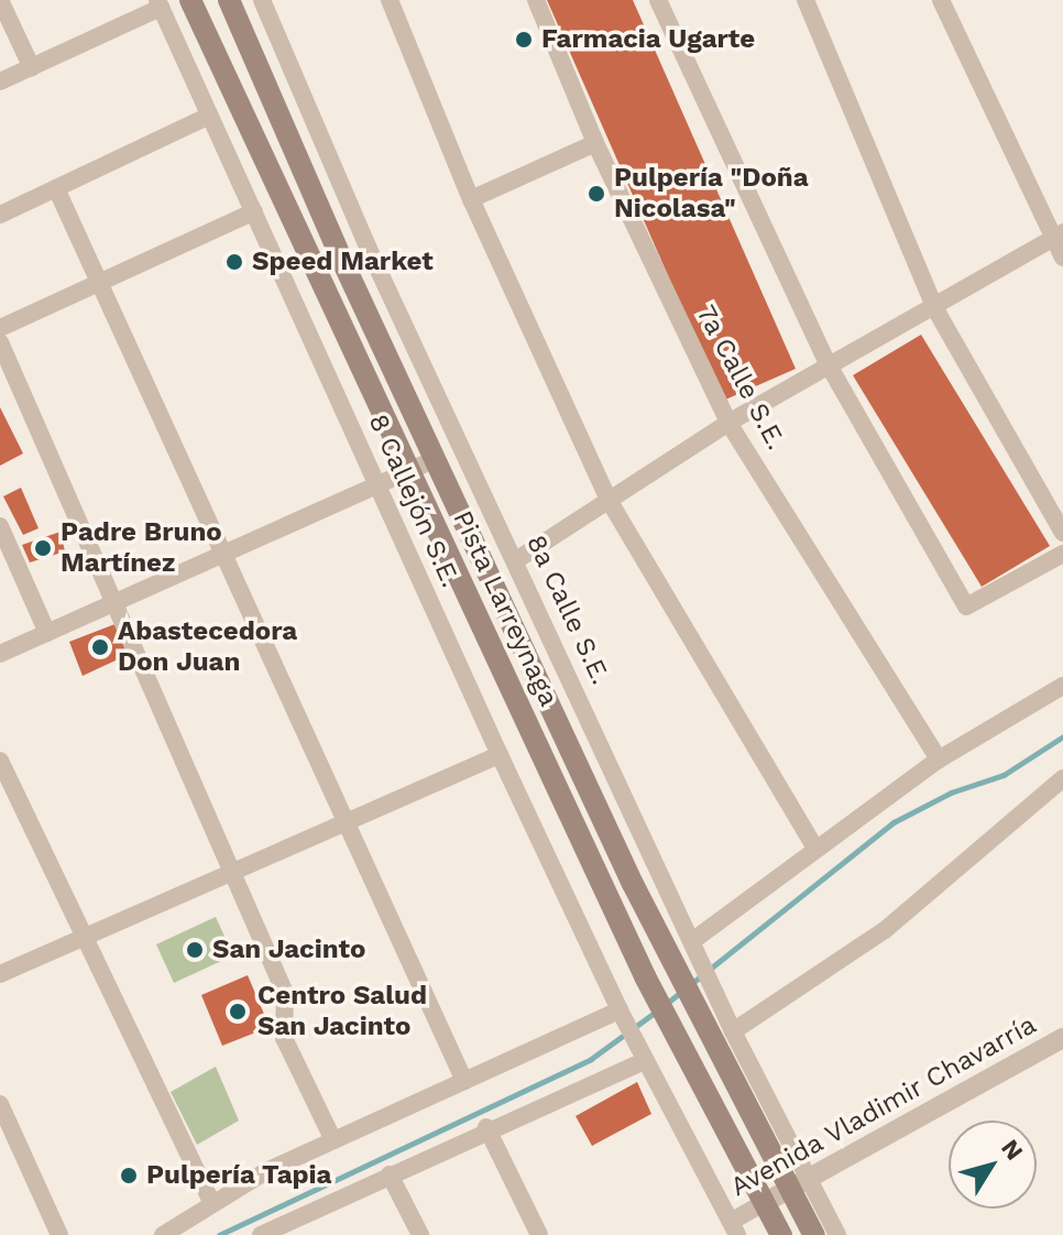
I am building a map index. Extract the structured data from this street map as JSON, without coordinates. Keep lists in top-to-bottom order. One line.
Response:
{"streets":{"main road":["Pista Larreynaga"],"street":["7a Calle S.E.","8 Callejón S.E.","8a Calle S.E.","Avenida Vladimir Chavarría"]},"crossings":[["Pista Larreynaga","8a Calle S.E."],["Pista Larreynaga","Avenida Vladimir Chavarría"],["8a Calle S.E.","Avenida Vladimir Chavarría"]],"places":["Farmacia Ugarte","Pulpería \"Doña Nicolasa\"","Speed Market","Padre Bruno Martínez","Abastecedora Don Juan","San Jacinto","Centro Salud San Jacinto","Pulpería Tapia"],"north":"top right"}
